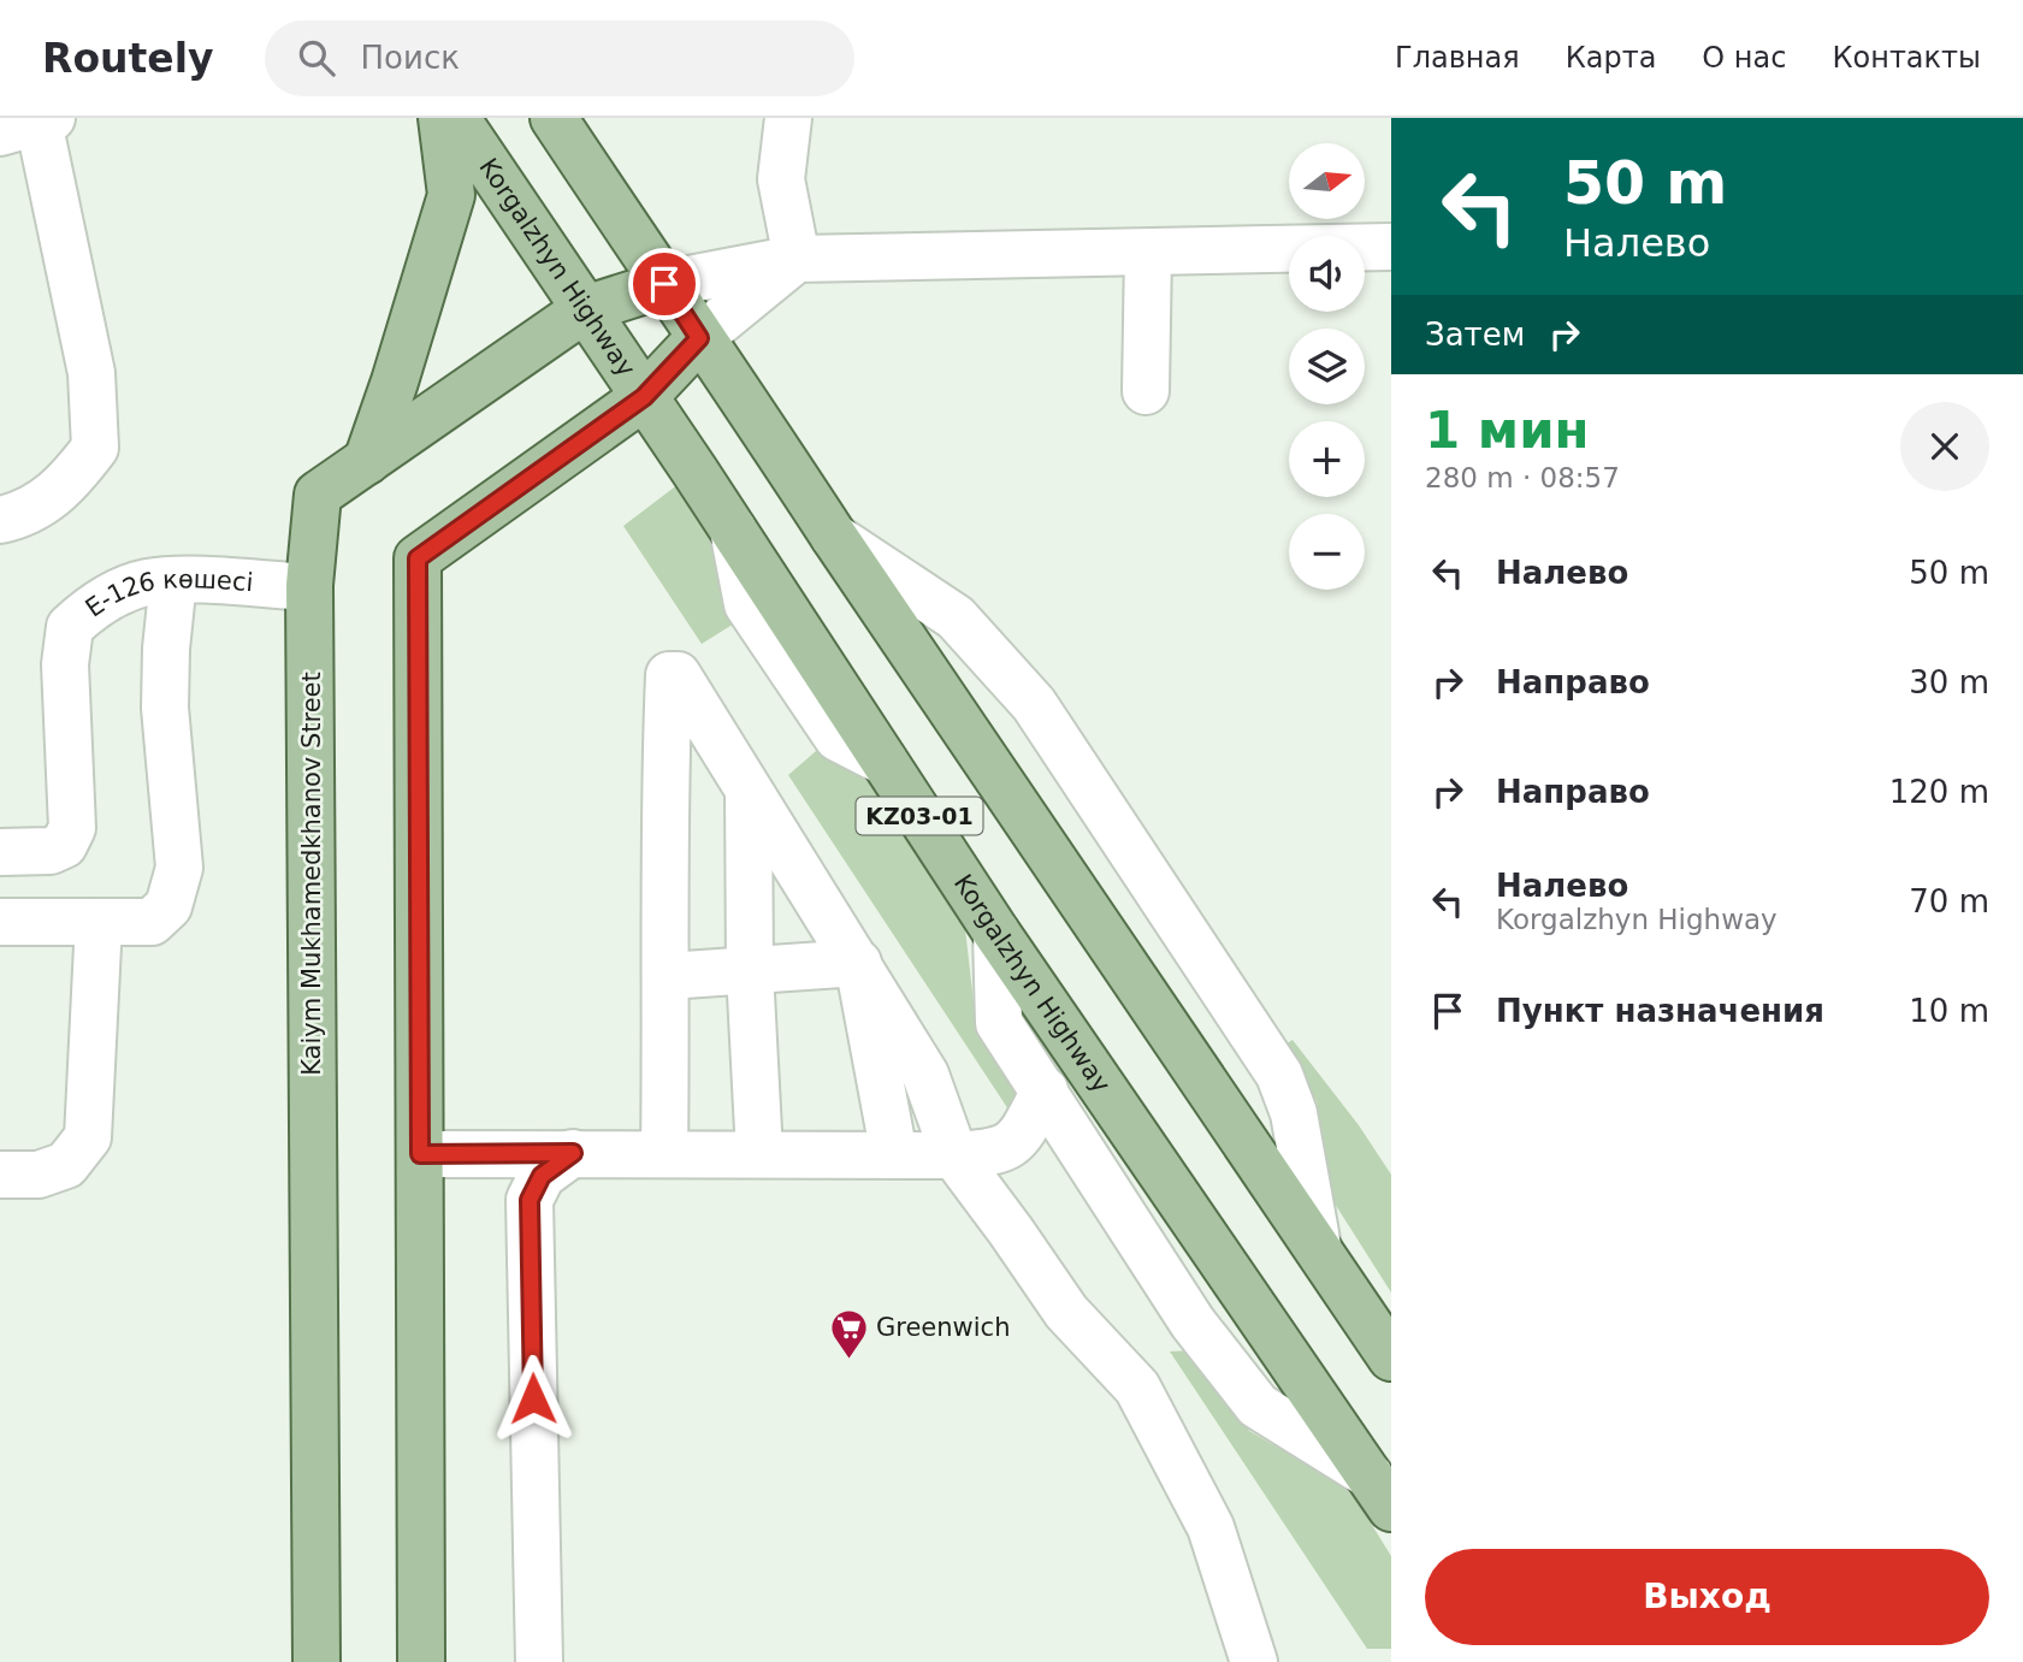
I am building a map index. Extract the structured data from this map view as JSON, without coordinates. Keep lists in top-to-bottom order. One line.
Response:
{"streets":{"main road":["Korgalzhyn Highway","KZ03-01","Kaiym Mukhamedkhanov Street"],"street":["Е-126 көшесі"]},"crossings":[["Korgalzhyn Highway","Kaiym Mukhamedkhanov Street"],["Е-126 көшесі","Kaiym Mukhamedkhanov Street"],["KZ03-01","Kaiym Mukhamedkhanov Street"]],"places":{"supermarket":["Greenwich"]},"north":"right","page":{"header":"Routely","search":"Поиск","nav":["Главная","Карта","О нас","Контакты"],"turn":["50 m","Налево"],"map_buttons":["+","−"],"then":"Затем","heading":["1 мин","280 m · 08:57"],"list":[{"name":"Налево","value":"50 m"},{"name":"Направо","value":"30 m"},{"name":"Направо","value":"120 m"},{"name":"Налево","note":"Korgalzhyn Highway","value":"70 m"},{"name":"Пункт назначения","value":"10 m"}],"buttons":"Выход"}}
